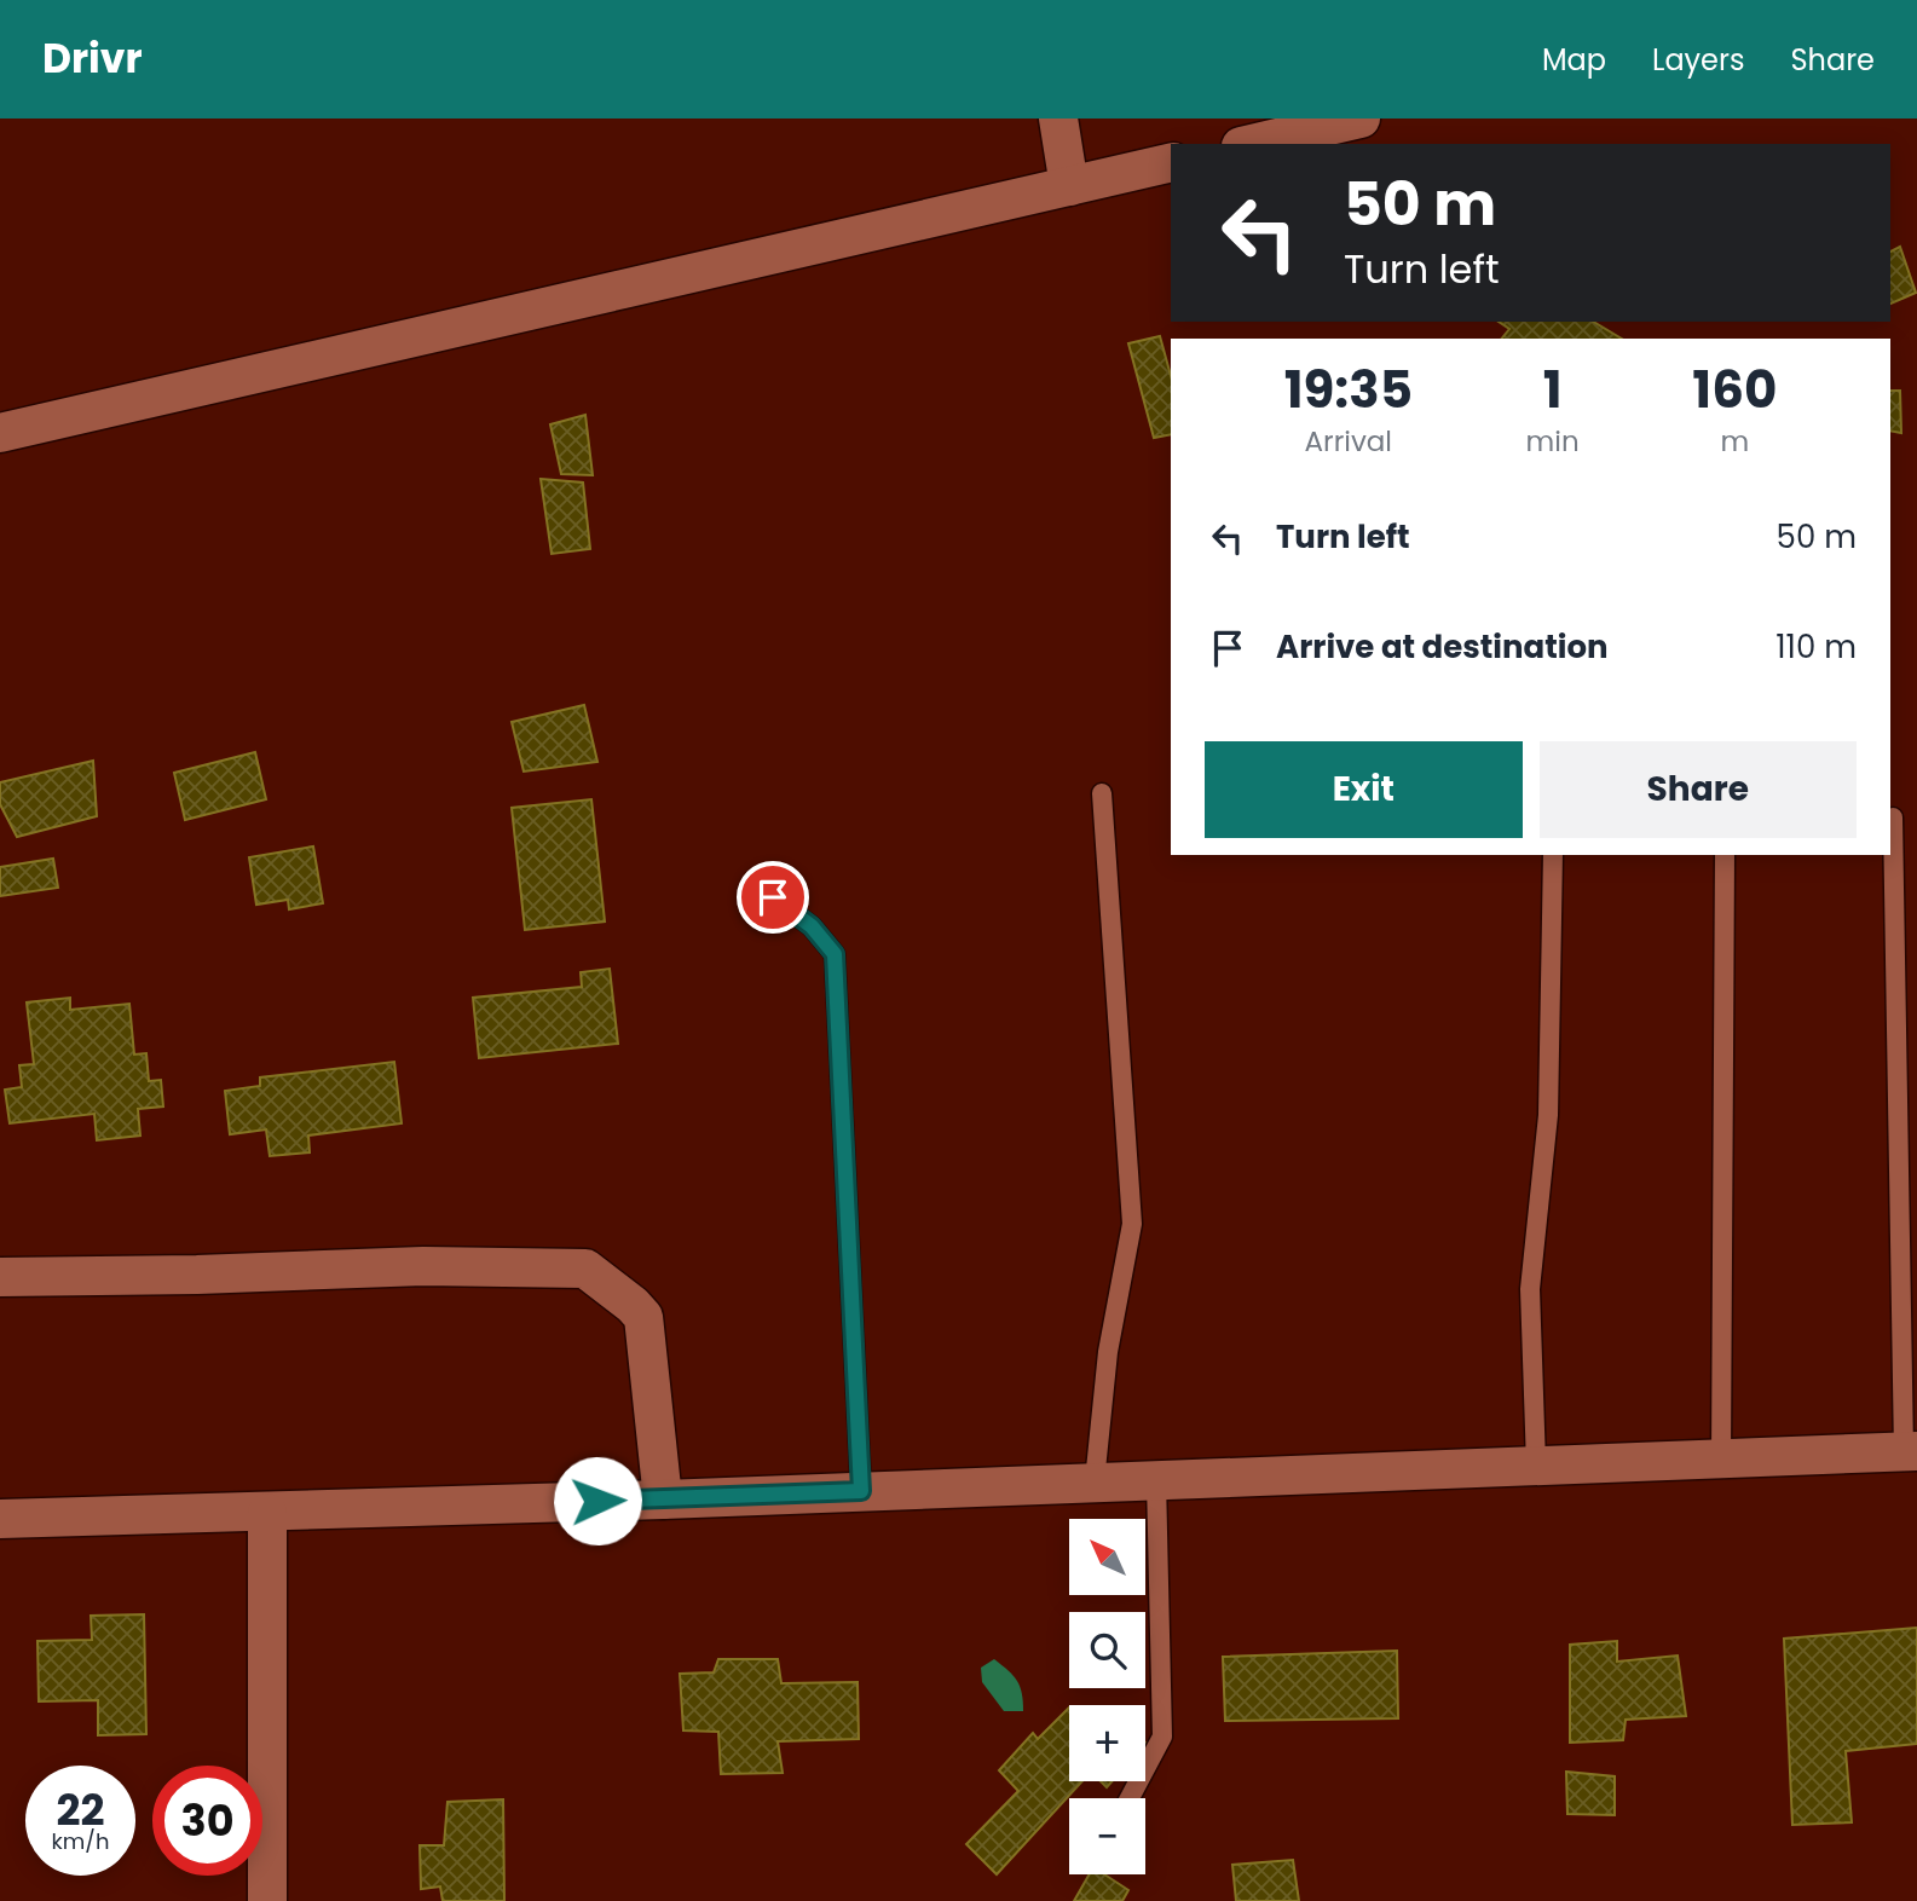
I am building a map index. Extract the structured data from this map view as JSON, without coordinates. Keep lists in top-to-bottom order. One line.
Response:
{"north":"top left","page":{"header":"Drivr","nav":["Map","Layers","Share"],"turn":["50 m","Turn left"],"eta":["19:35","Arrival","1","min","160","m"],"list":[{"name":"Turn left","value":"50 m"},{"name":"Arrive at destination","value":"110 m"}],"buttons":["Exit","Share"],"map_buttons":["+","−"],"speed":"22 km/h","limit":"30"}}
